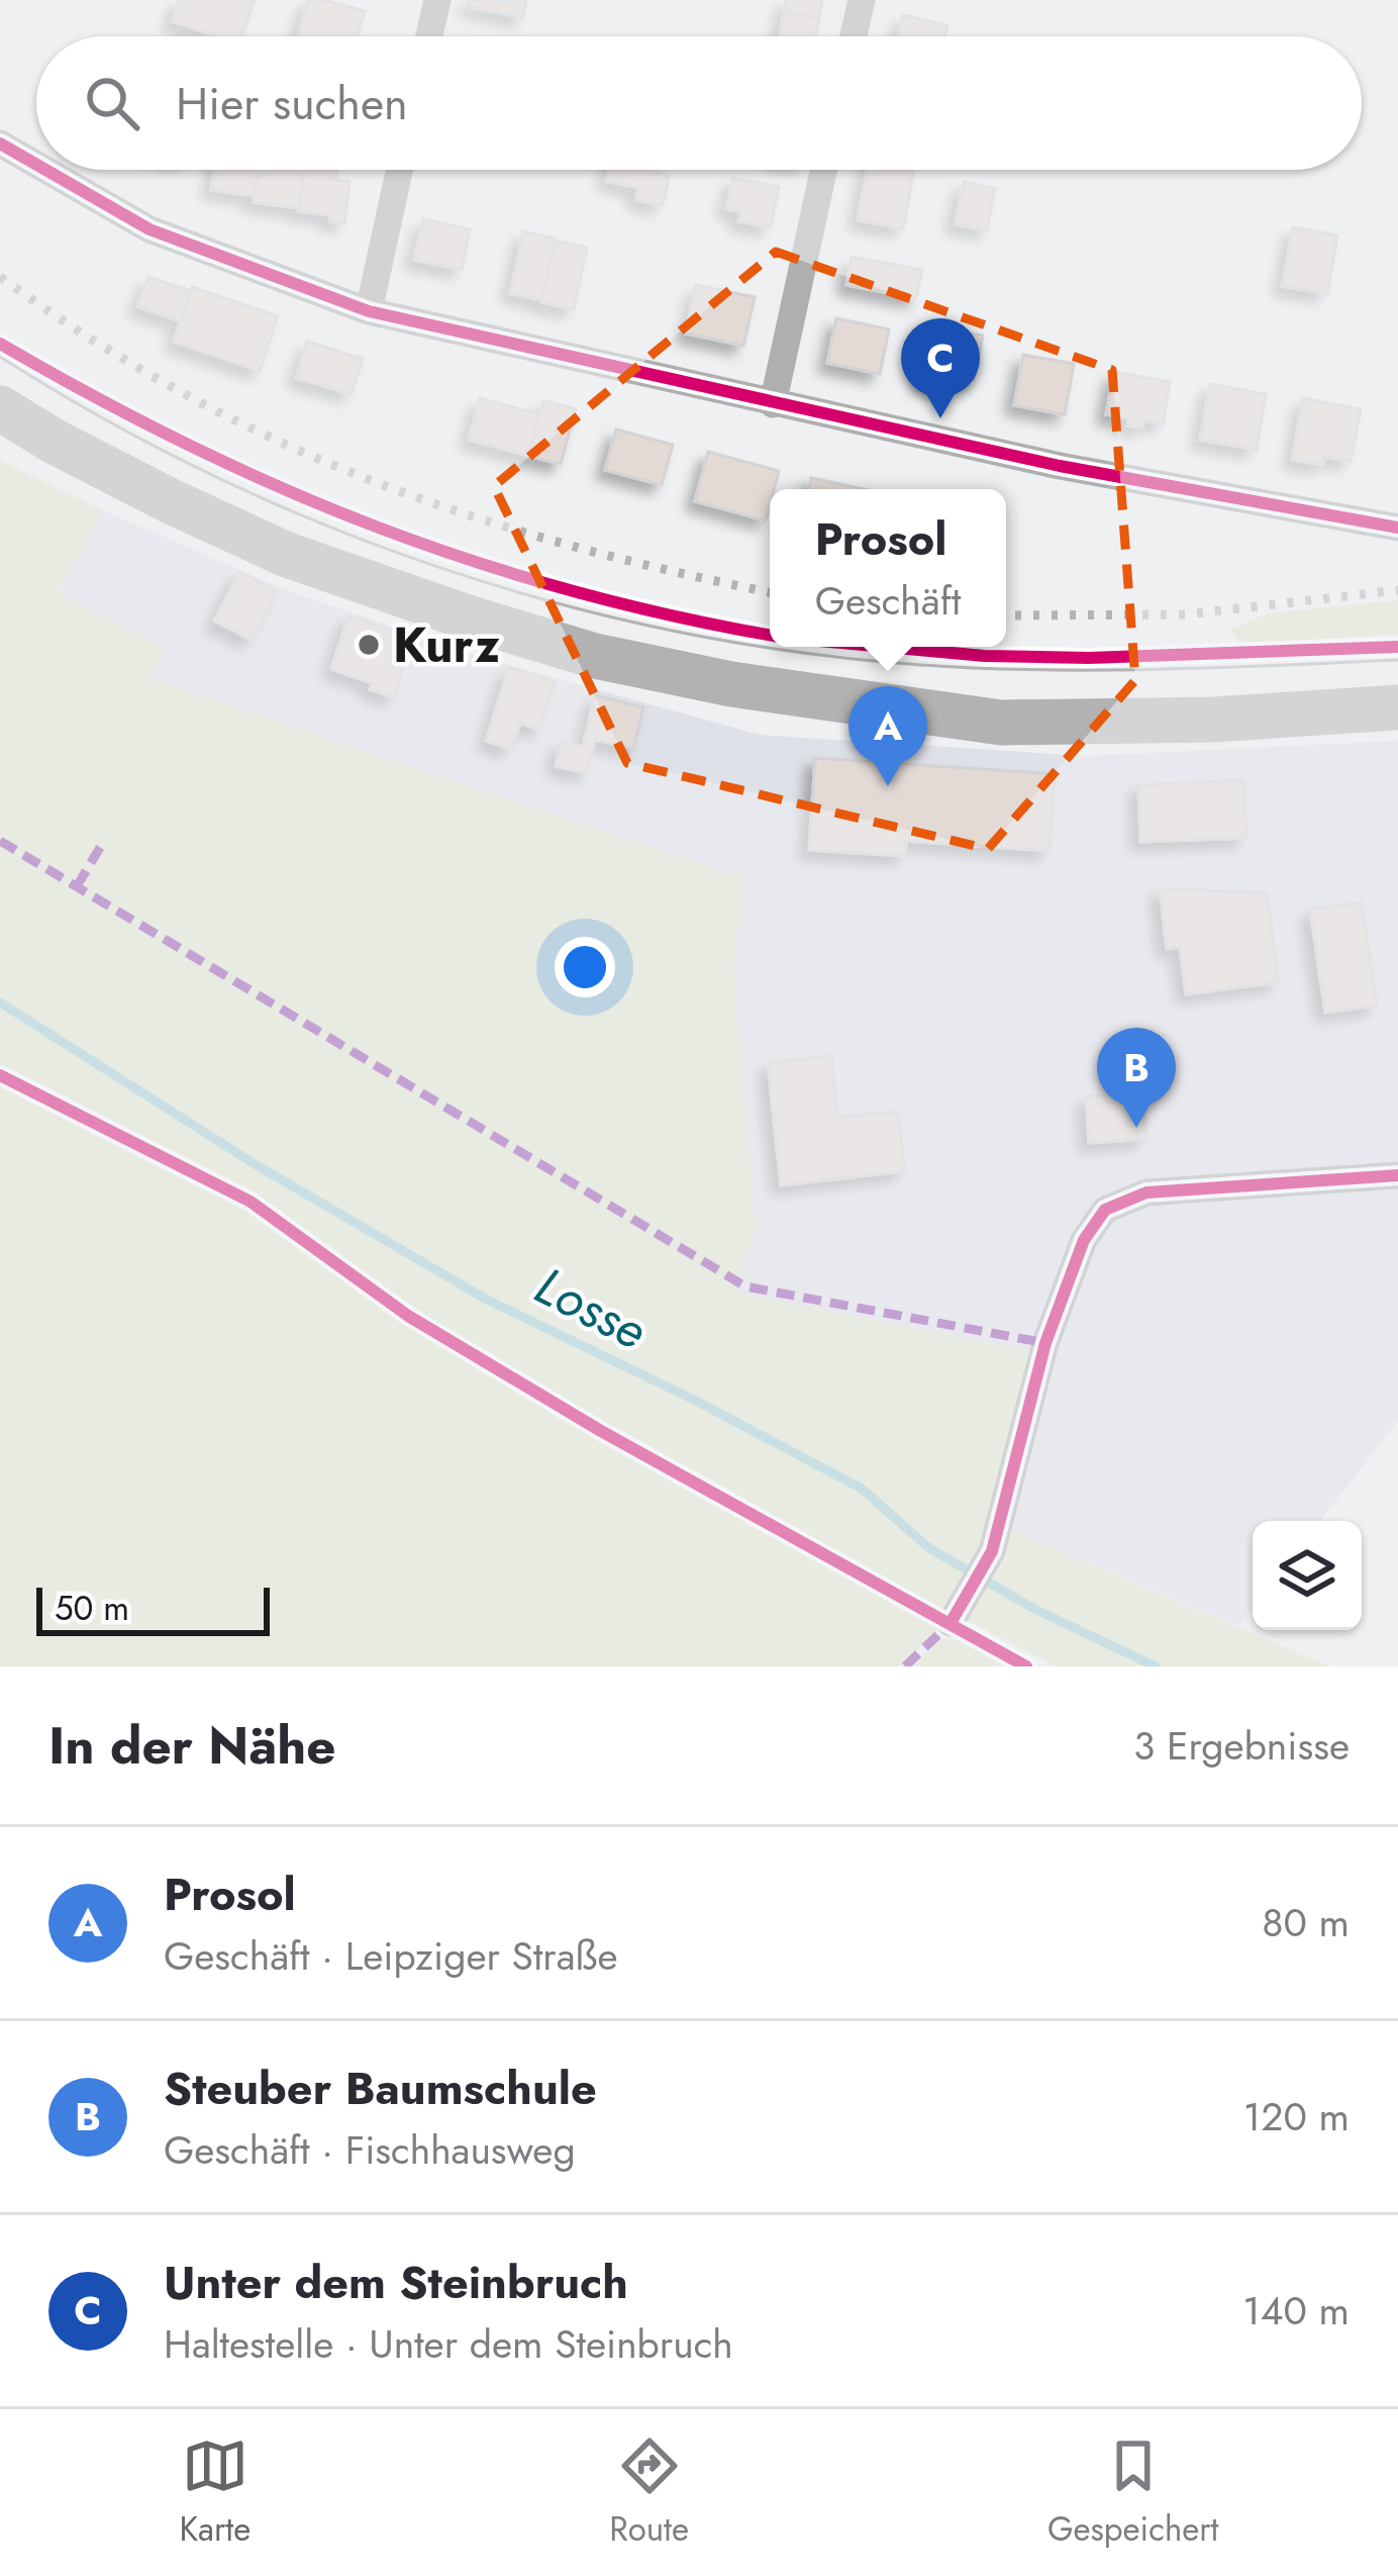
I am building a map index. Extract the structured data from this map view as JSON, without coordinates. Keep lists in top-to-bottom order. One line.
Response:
{"water":["Losse"],"places":["Kurz"],"scale_bar":"50 m","page":{"search":"Hier suchen","pins":["C","A","B"],"popup":["Prosol","Geschäft"],"scale":"50 m","heading":["In der Nähe","3 Ergebnisse"],"list":[{"mark":"A","name":"Prosol","note":"Geschäft · Leipziger Straße","value":"80 m"},{"mark":"B","name":"Steuber Baumschule","note":"Geschäft · Fischhausweg","value":"120 m"},{"mark":"C","name":"Unter dem Steinbruch","note":"Haltestelle · Unter dem Steinbruch","value":"140 m"}],"nav":["Karte","Route","Gespeichert"]}}
